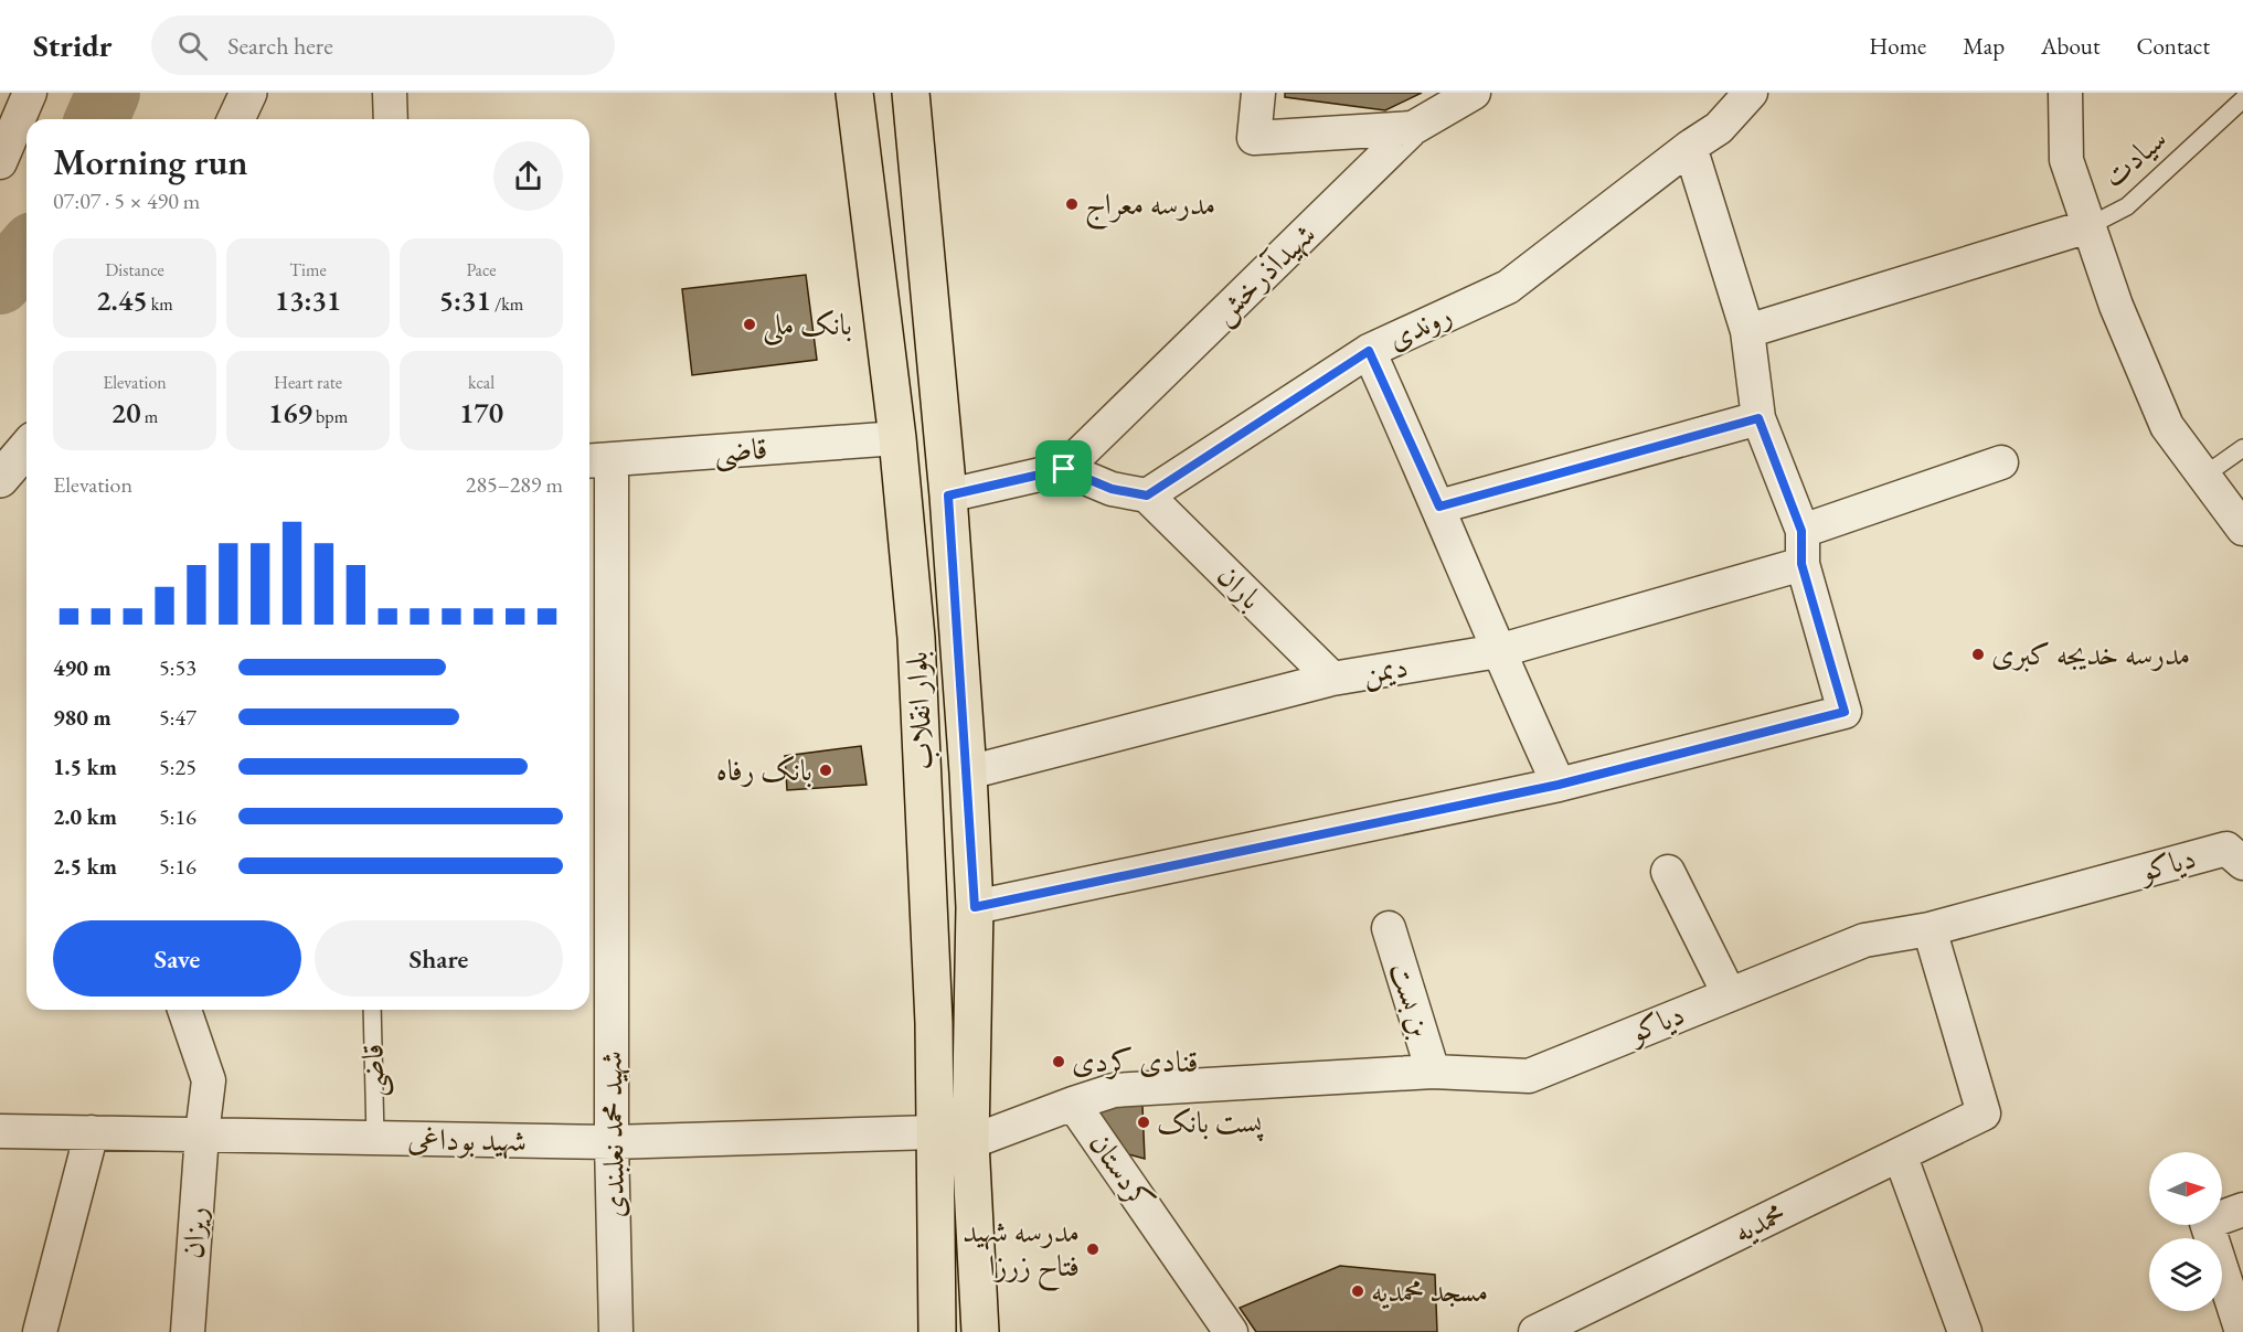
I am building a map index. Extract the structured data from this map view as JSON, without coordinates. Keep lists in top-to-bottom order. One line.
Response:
{"streets":{"main road":["بلوار انقلاب"],"street":["شهیدآذرخش","روندی","قاضی","باران","دیمن","دیاکو","بن بست","شهید محمد نعلبندی","شهید بوداغی","کردستان","محمدیه","ریزان"],"lane":["سیادت"]},"crossings":[["روندی","باران"],["قاضی","بلوار انقلاب"],["قاضی","شهید محمد نعلبندی"],["قاضی","شهید بوداغی"],["باران","دیمن"],["دیمن","بلوار انقلاب"],["بلوار انقلاب","شهید بوداغی"],["بلوار انقلاب","کردستان"],["دیاکو","بن بست"],["دیاکو","کردستان"],["دیاکو","محمدیه"],["شهید محمد نعلبندی","شهید بوداغی"],["شهید بوداغی","ریزان"]],"places":["مدرسه معراج","بانک ملی","مدرسه خدیجه کبری","بانک رفاه","قنادی کردی","پست بانک","مدرسه شهید فتاح زرزا","مسجد محمدیه"],"north":"right","page":{"header":"Stridr","search":"Search here","nav":["Home","Map","About","Contact"],"heading":["Morning run","07:07 · 5 × 490 m"],"stats":[["Distance","2.45 km"],["Time","13:31"],["Pace","5:31 /km"],["Elevation","20 m"],["Heart rate","169 bpm"],["kcal","170"]],"chart":["Elevation","285–289 m"],"list":[{"name":"490 m","note":"5:53"},{"name":"980 m","note":"5:47"},{"name":"1.5 km","note":"5:25"},{"name":"2.0 km","note":"5:16"},{"name":"2.5 km","note":"5:16"}],"buttons":["Save","Share"]}}
